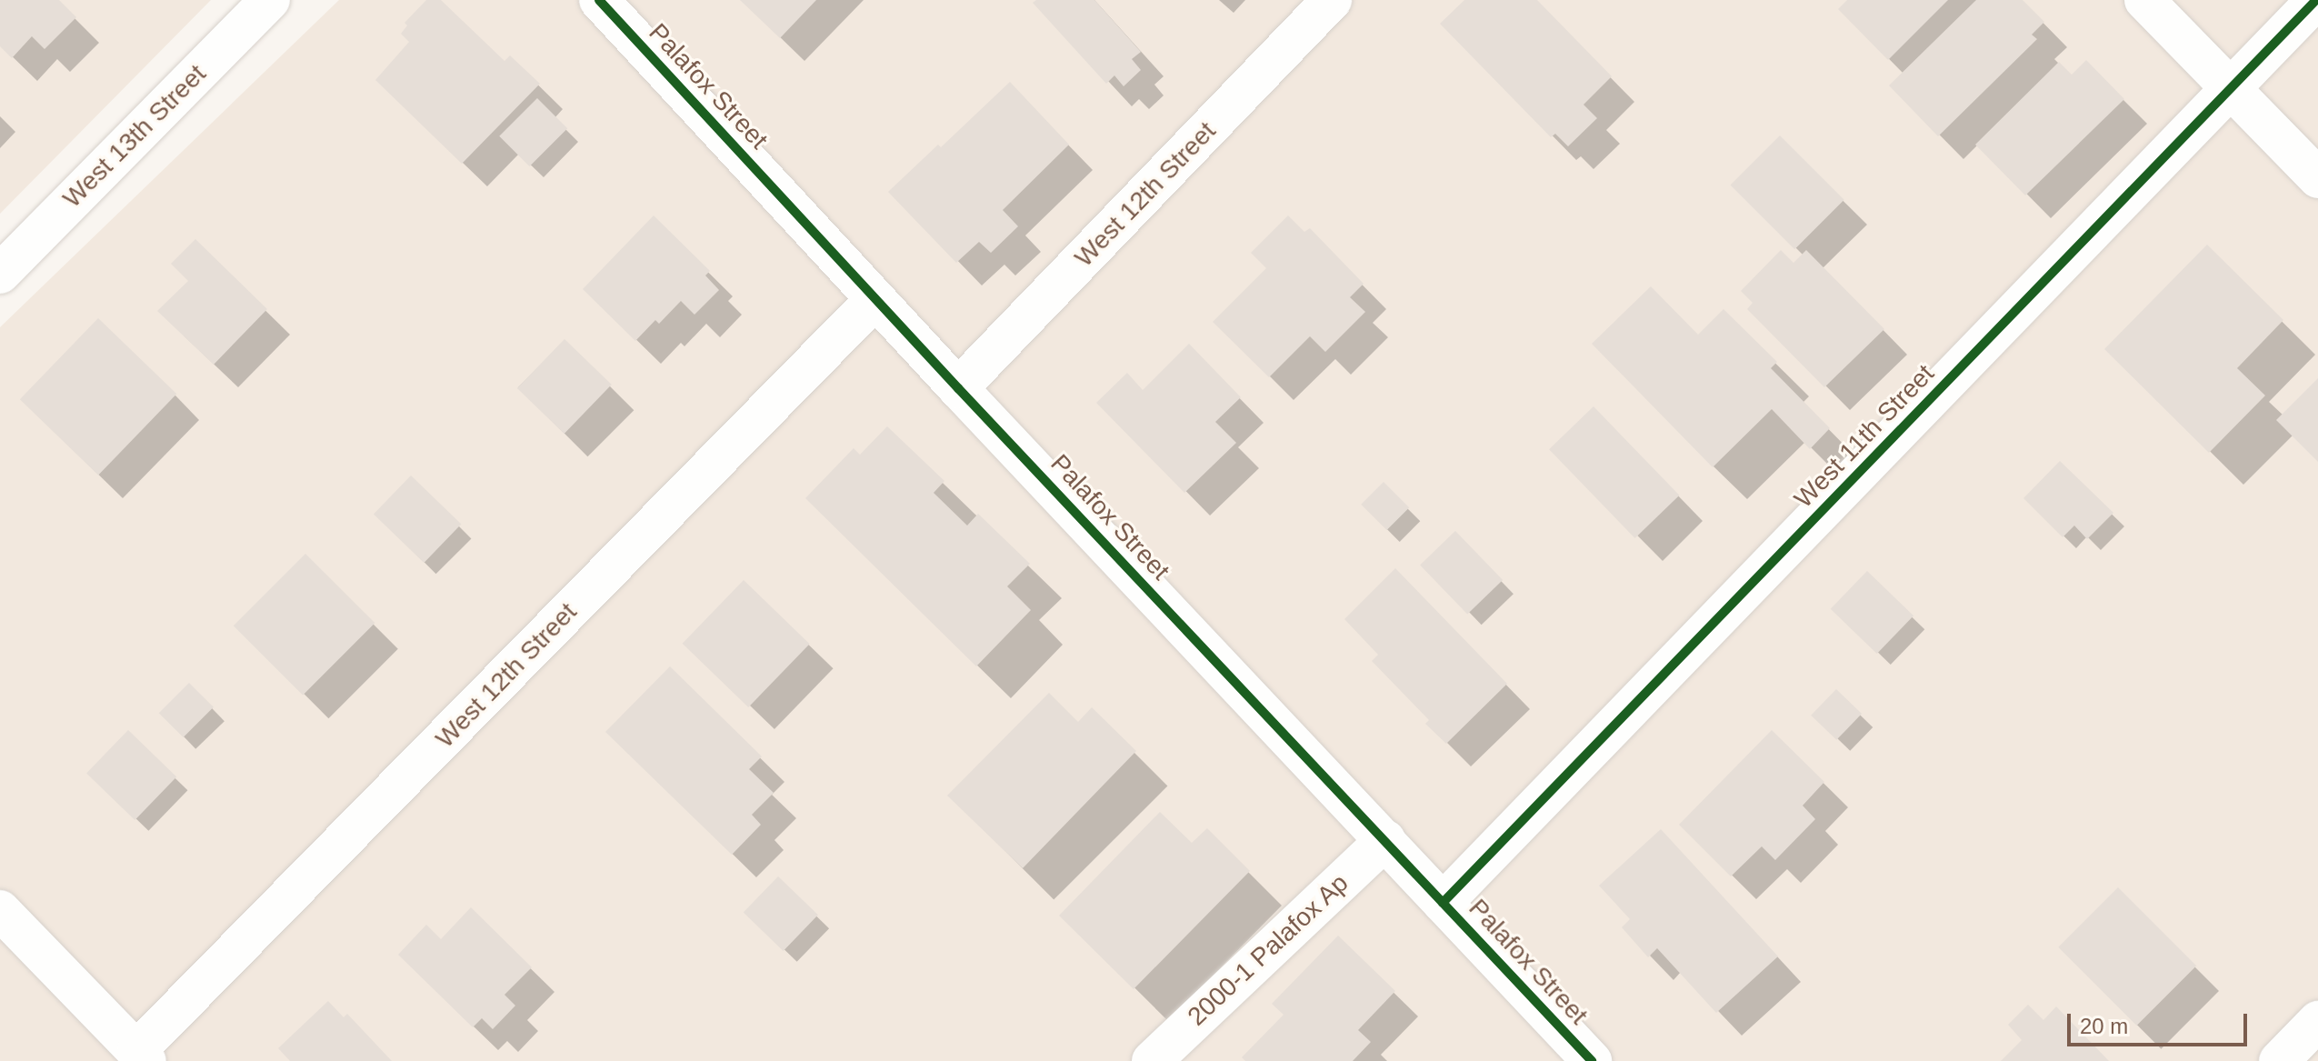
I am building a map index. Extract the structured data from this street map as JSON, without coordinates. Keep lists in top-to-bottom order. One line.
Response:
{"streets":{"street":["Palafox Street","West 13th Street","West 12th Street","West 11th Street","2000-1 Palafox Ap"]},"crossings":[["Palafox Street","West 12th Street"],["Palafox Street","West 11th Street"],["Palafox Street","2000-1 Palafox Ap"]],"scale_bar":"20 m"}
